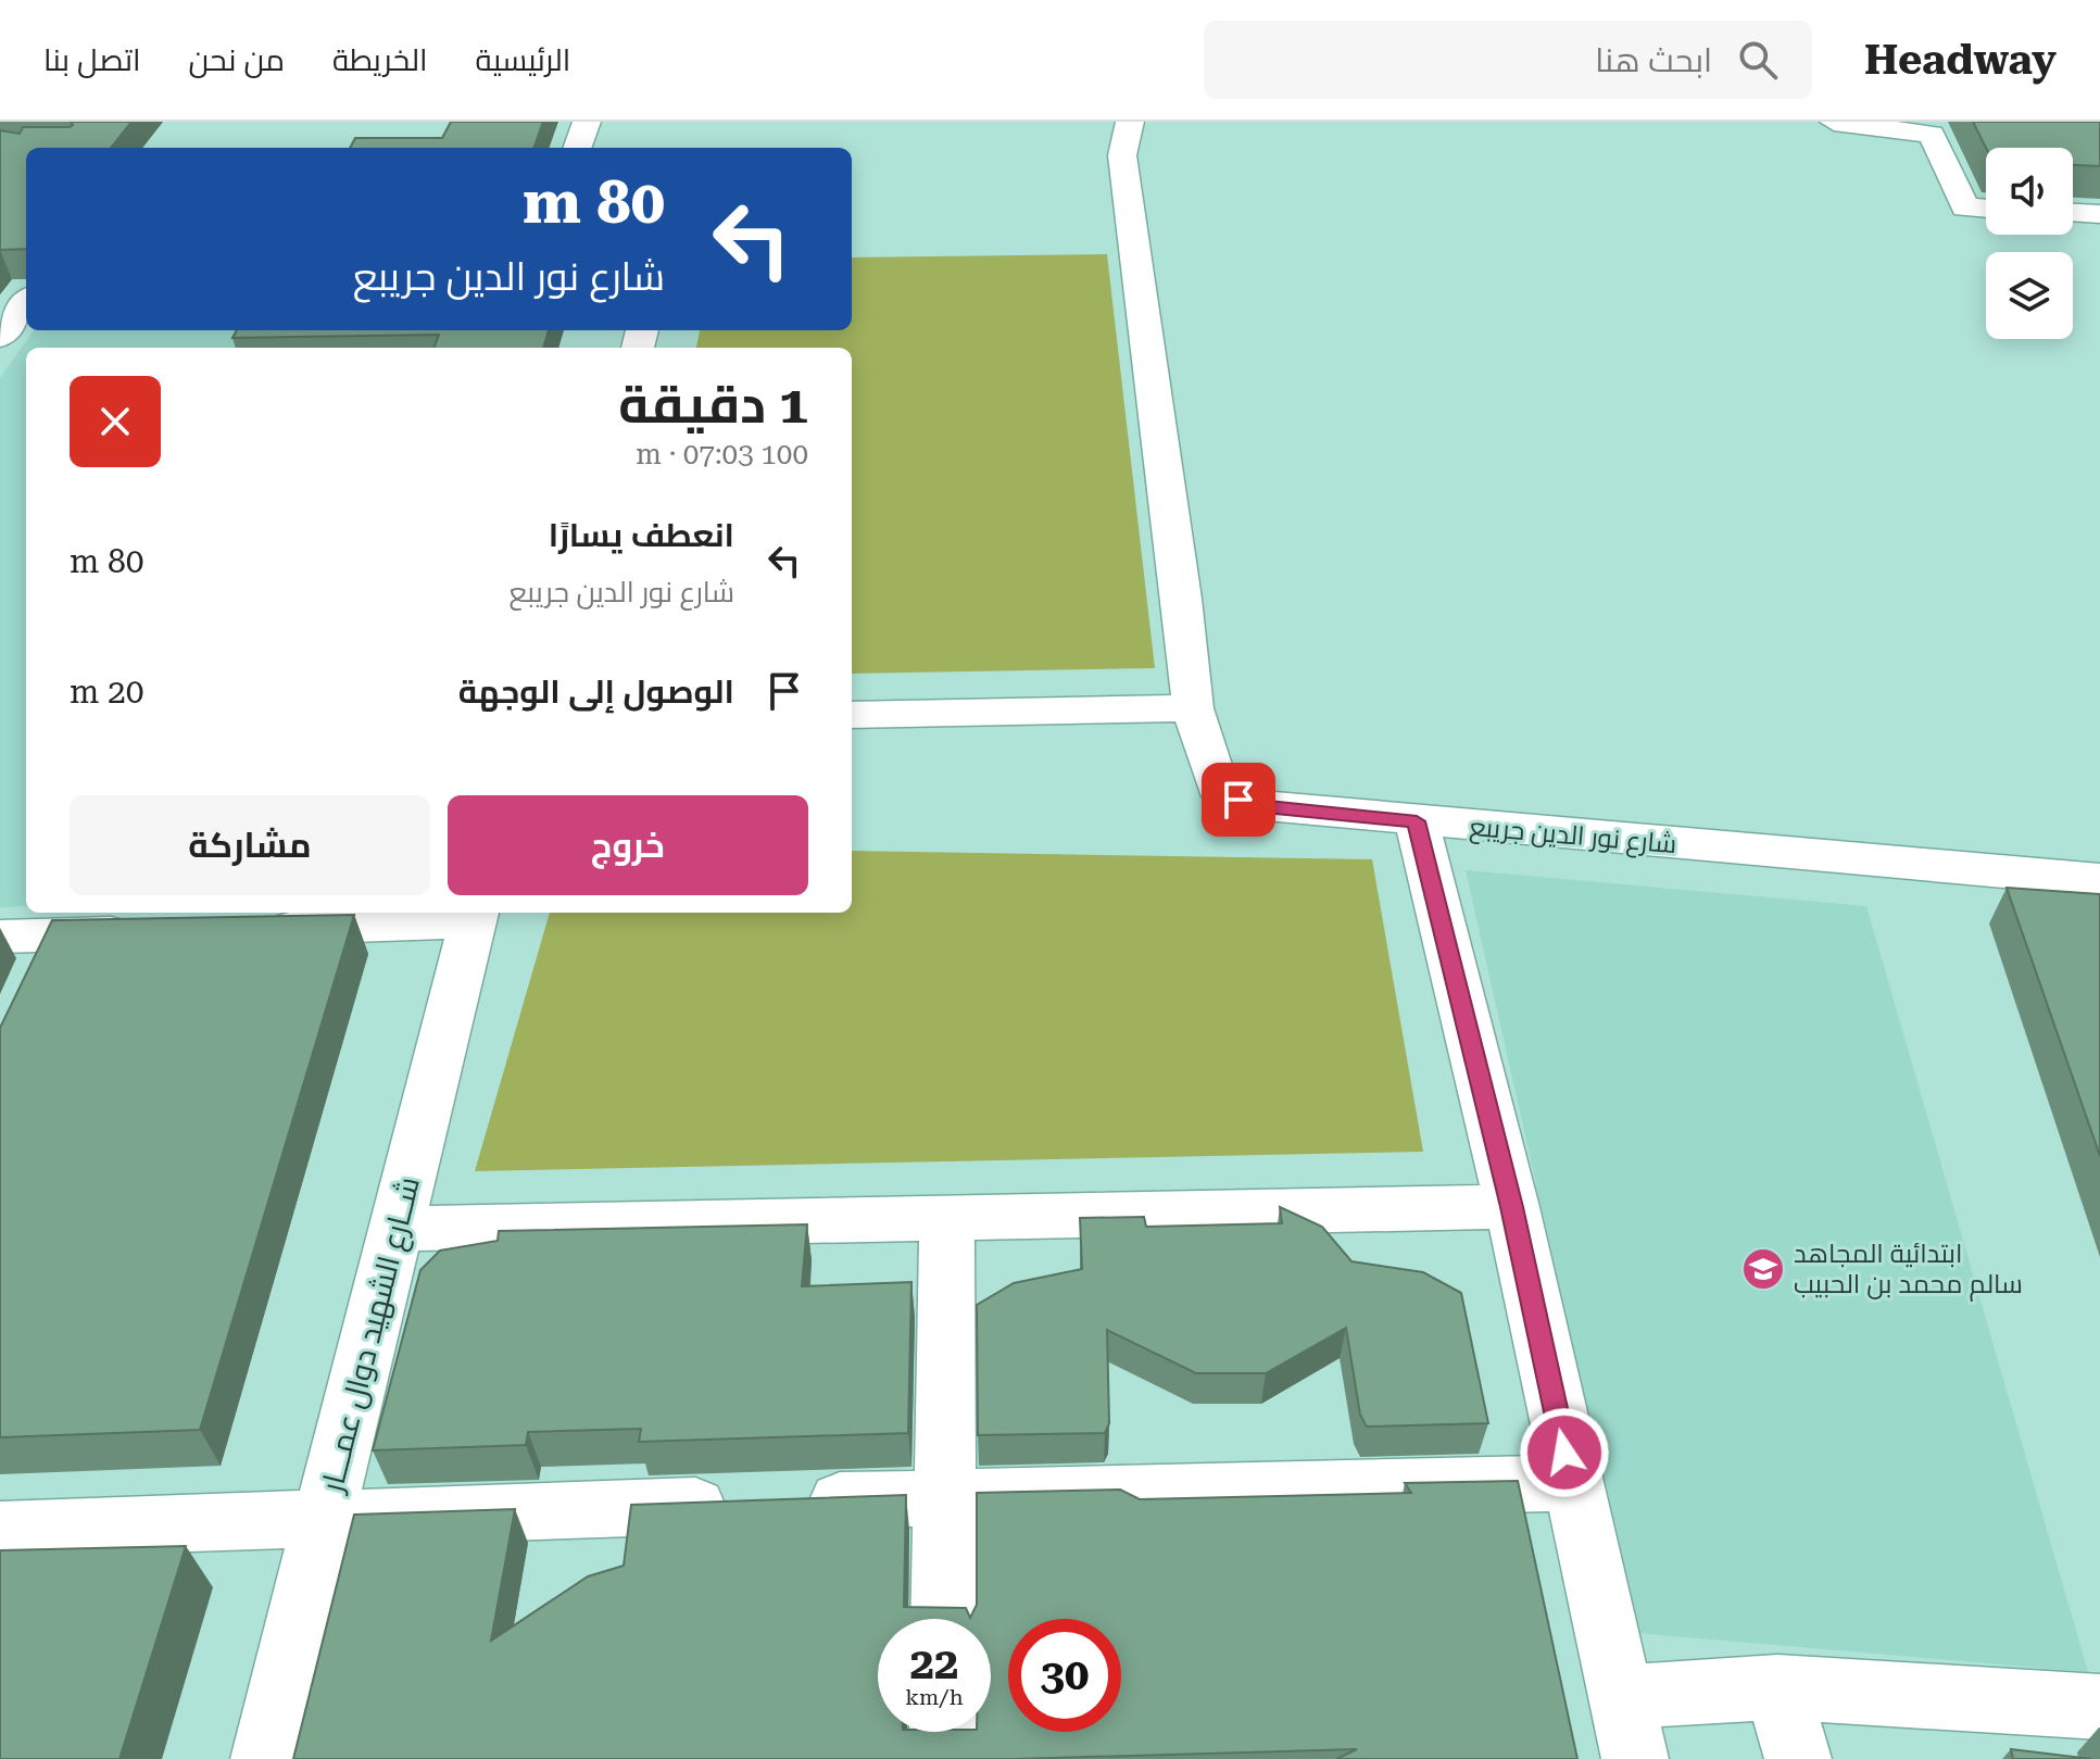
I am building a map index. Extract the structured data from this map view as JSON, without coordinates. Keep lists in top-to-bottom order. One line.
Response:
{"streets":{"street":["شارع نور الدين جريبع","شــارع الشهيد دوال عمـــار"]},"places":{"school or university":["ابتدائية المجاهد سالم محمد بن الحبيب"]},"page":{"header":"Headway","search":"ابحث هنا","nav":["الرئيسية","الخريطة","من نحن","اتصل بنا"],"turn":["80 m","شارع نور الدين جريبع"],"heading":["1 دقيقة","100 m · 07:03"],"list":[{"name":"انعطف يسارًا","note":"شارع نور الدين جريبع","value":"80 m"},{"name":"الوصول إلى الوجهة","value":"20 m"}],"buttons":["خروج","مشاركة"],"speed":"22 km/h","limit":"30"}}
